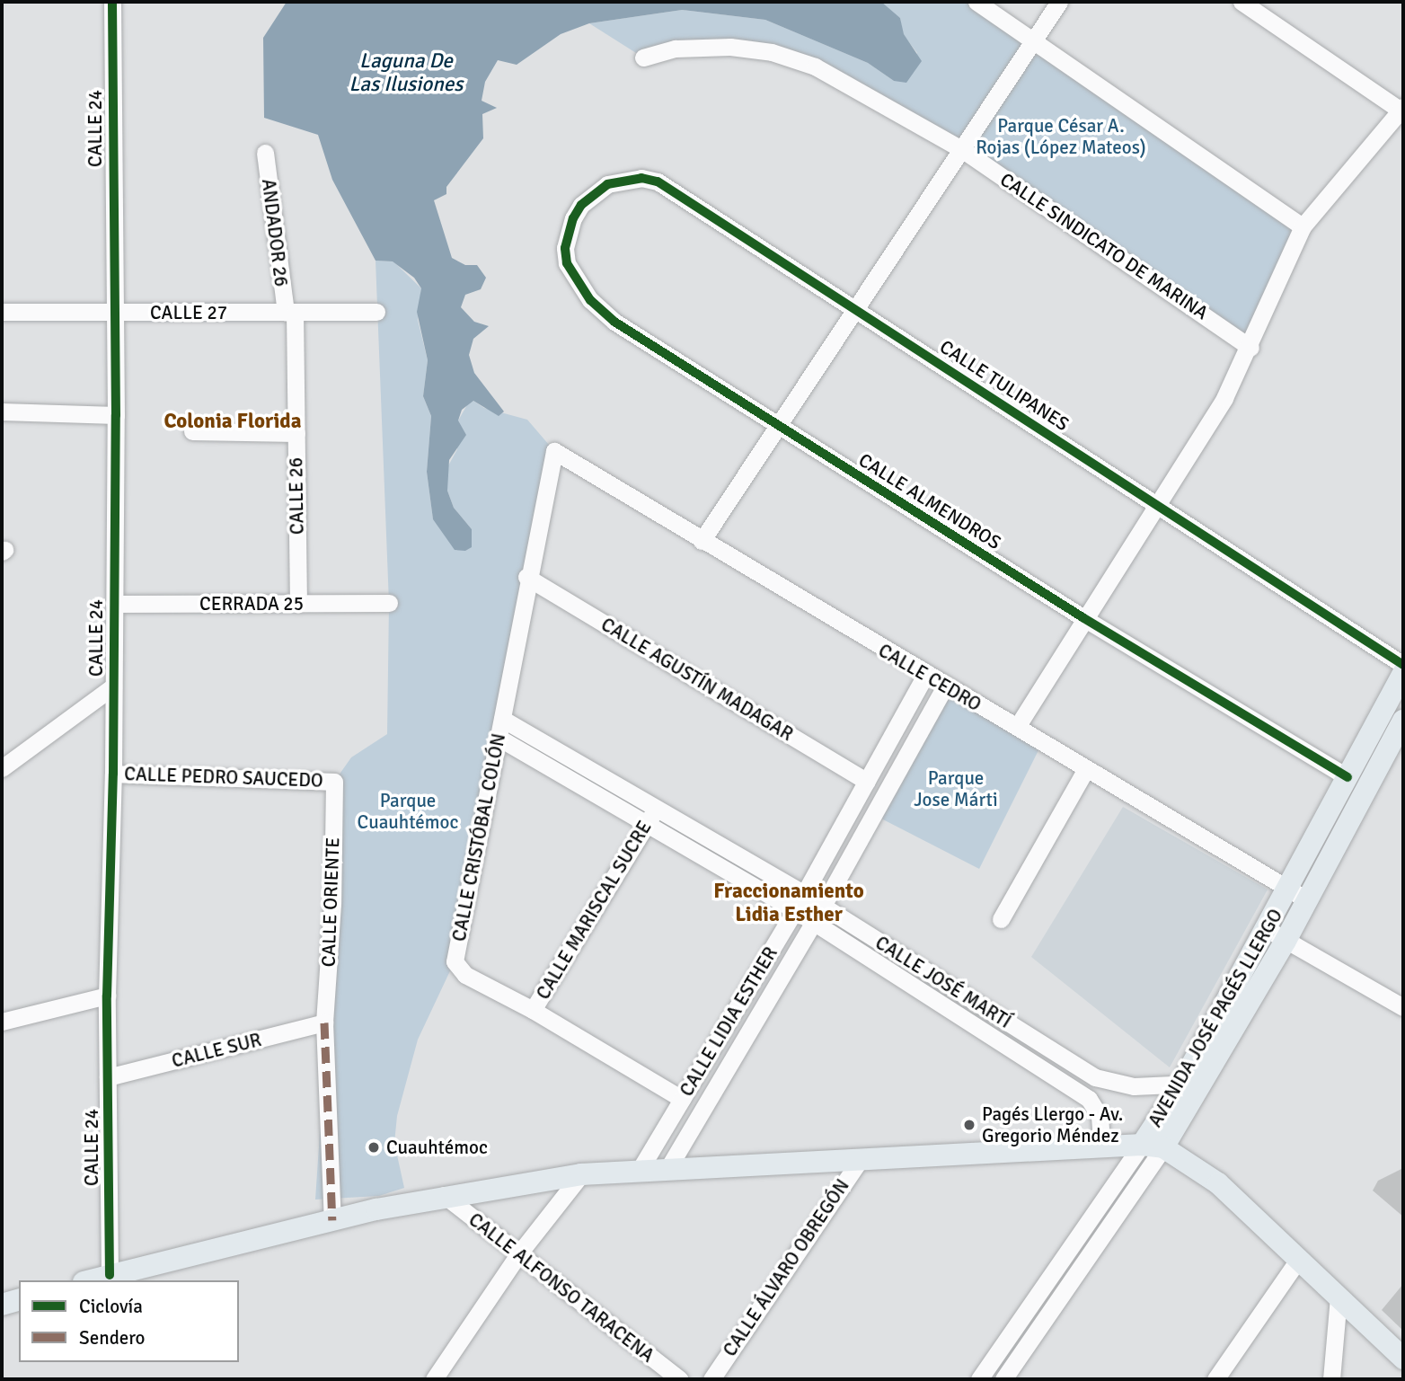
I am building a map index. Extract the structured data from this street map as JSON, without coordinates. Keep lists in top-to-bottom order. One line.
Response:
{"streets":{"main road":["AVENIDA JOSÉ PAGÉS LLERGO"],"street":["CALLE 24","ANDADOR 26","CALLE SINDICATO DE MARINA","CALLE 27","CALLE TULIPANES","CALLE 26","CALLE ALMENDROS","CERRADA 25","CALLE CEDRO","CALLE AGUSTÍN MADAGAR","CALLE PEDRO SAUCEDO","CALLE CRISTÓBAL COLÓN","CALLE ORIENTE","CALLE MARISCAL SUCRE","CALLE JOSÉ MARTÍ","CALLE LIDIA ESTHER","CALLE SUR","CALLE ÁLVARO OBREGÓN","CALLE ALFONSO TARACENA"]},"crossings":[["CALLE 24","CALLE 27"],["CALLE 24","CERRADA 25"],["CALLE 24","CALLE PEDRO SAUCEDO"],["CALLE 24","CALLE SUR"],["ANDADOR 26","CALLE 27"],["ANDADOR 26","CALLE 26"],["CALLE 27","CALLE 26"],["CALLE TULIPANES","CALLE ALMENDROS"],["CALLE 26","CERRADA 25"],["CALLE ALMENDROS","AVENIDA JOSÉ PAGÉS LLERGO"],["CALLE CEDRO","CALLE CRISTÓBAL COLÓN"],["CALLE CEDRO","AVENIDA JOSÉ PAGÉS LLERGO"],["CALLE CEDRO","CALLE LIDIA ESTHER"],["CALLE AGUSTÍN MADAGAR","CALLE CRISTÓBAL COLÓN"],["CALLE AGUSTÍN MADAGAR","CALLE LIDIA ESTHER"],["CALLE PEDRO SAUCEDO","CALLE ORIENTE"],["CALLE CRISTÓBAL COLÓN","CALLE MARISCAL SUCRE"],["CALLE CRISTÓBAL COLÓN","CALLE JOSÉ MARTÍ"],["CALLE CRISTÓBAL COLÓN","CALLE LIDIA ESTHER"],["CALLE ORIENTE","CALLE SUR"],["CALLE MARISCAL SUCRE","CALLE JOSÉ MARTÍ"],["CALLE JOSÉ MARTÍ","AVENIDA JOSÉ PAGÉS LLERGO"],["CALLE JOSÉ MARTÍ","CALLE LIDIA ESTHER"]],"districts":["Colonia Florida","Fraccionamiento Lidia Esther"],"water":["Laguna De Las Ilusiones"],"parks":["Parque César A. Rojas (López Mateos)","Parque Jose Márti","Parque Cuauhtémoc"],"places":["Pagés Llergo - Av. Gregorio Méndez","Cuauhtémoc"],"legend":["Ciclovía","Sendero"]}
